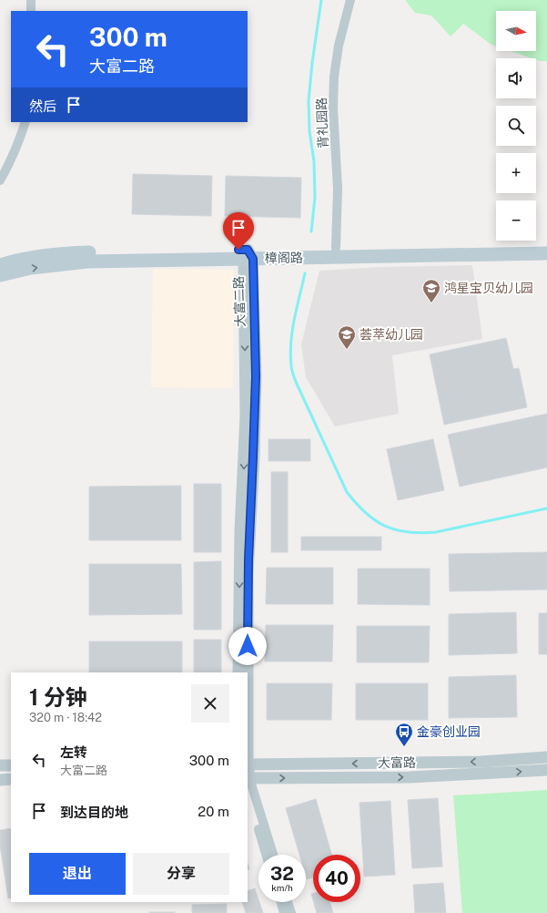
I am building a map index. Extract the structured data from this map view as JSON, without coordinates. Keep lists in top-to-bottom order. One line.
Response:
{"streets":{"main road":["樟阁路"],"street":["背礼园路","大富二路","大富路"]},"crossings":[["背礼园路","樟阁路"],["樟阁路","大富二路"]],"places":{"school or university":["鸿星宝贝幼儿园","荟萃幼儿园"],"bus stop":["金豪创业园"]},"north":"right","page":{"map_buttons":["+","−"],"turn":["300 m","大富二路"],"then":"然后","heading":["1 分钟","320 m · 18:42"],"list":[{"name":"左转","note":"大富二路","value":"300 m"},{"name":"到达目的地","value":"20 m"}],"buttons":["退出","分享"],"speed":"32 km/h","limit":"40"}}
